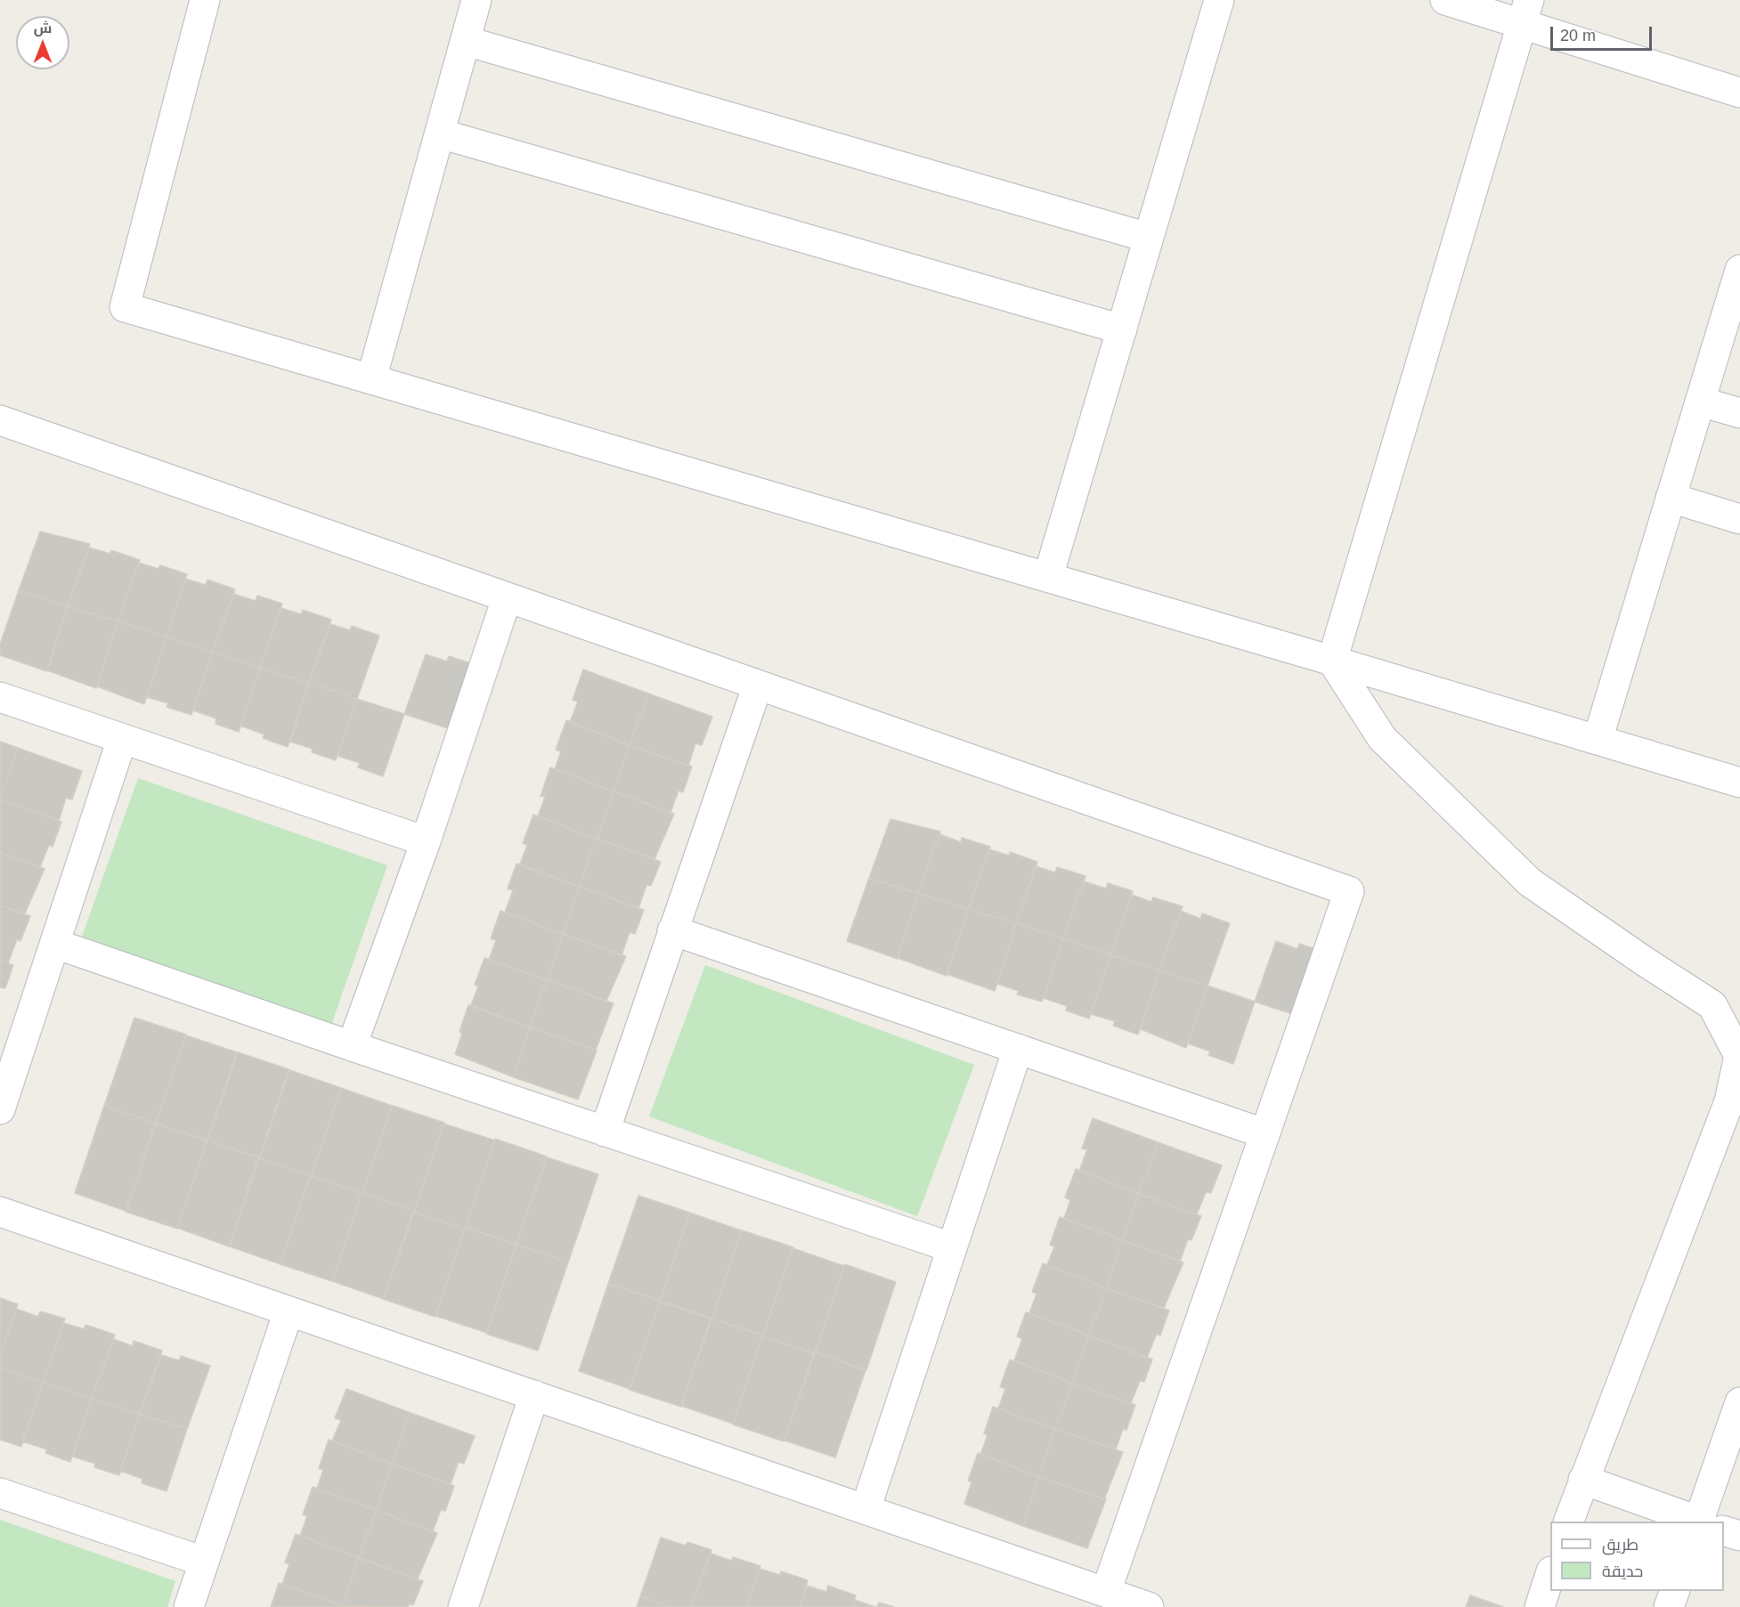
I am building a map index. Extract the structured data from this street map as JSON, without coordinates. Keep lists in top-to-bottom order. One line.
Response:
{"legend":["طريق","حديقة"],"scale_bar":"20 m","north":"top"}
